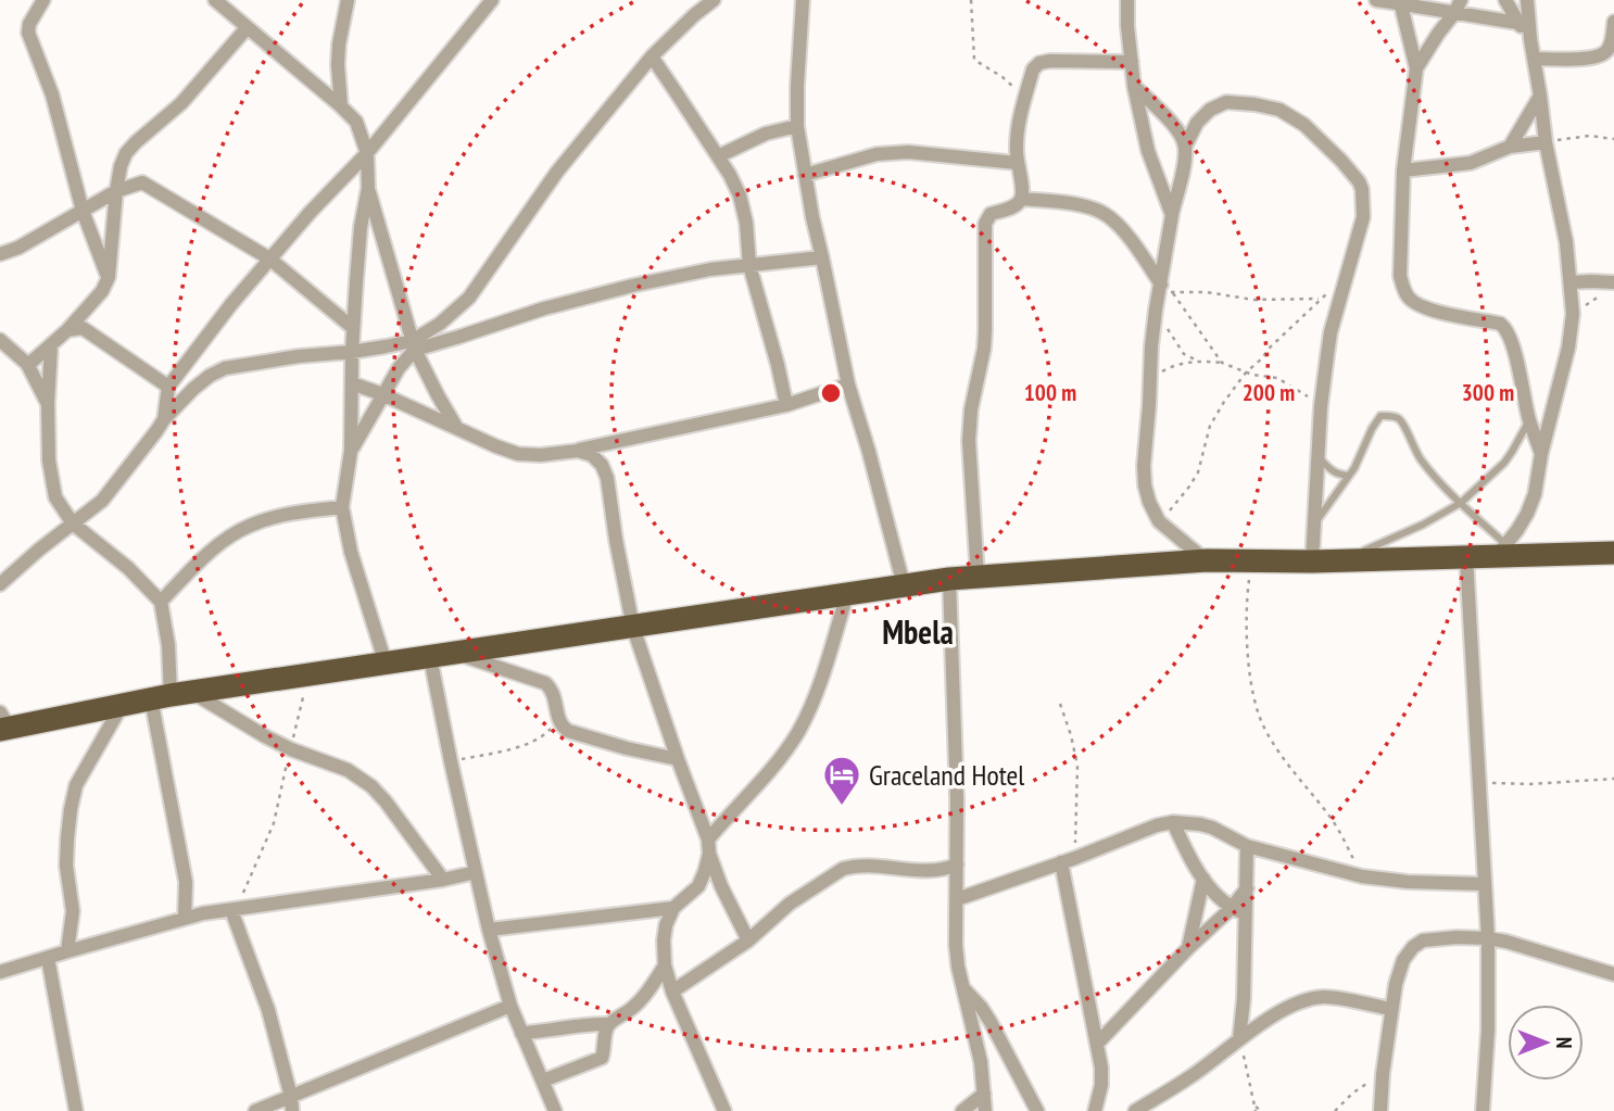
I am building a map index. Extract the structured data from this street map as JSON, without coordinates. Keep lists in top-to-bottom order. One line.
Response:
{"districts":["Mbela"],"places":{"hotel":["Graceland Hotel"]},"north":"right","rings":["100 m","200 m","300 m"]}
